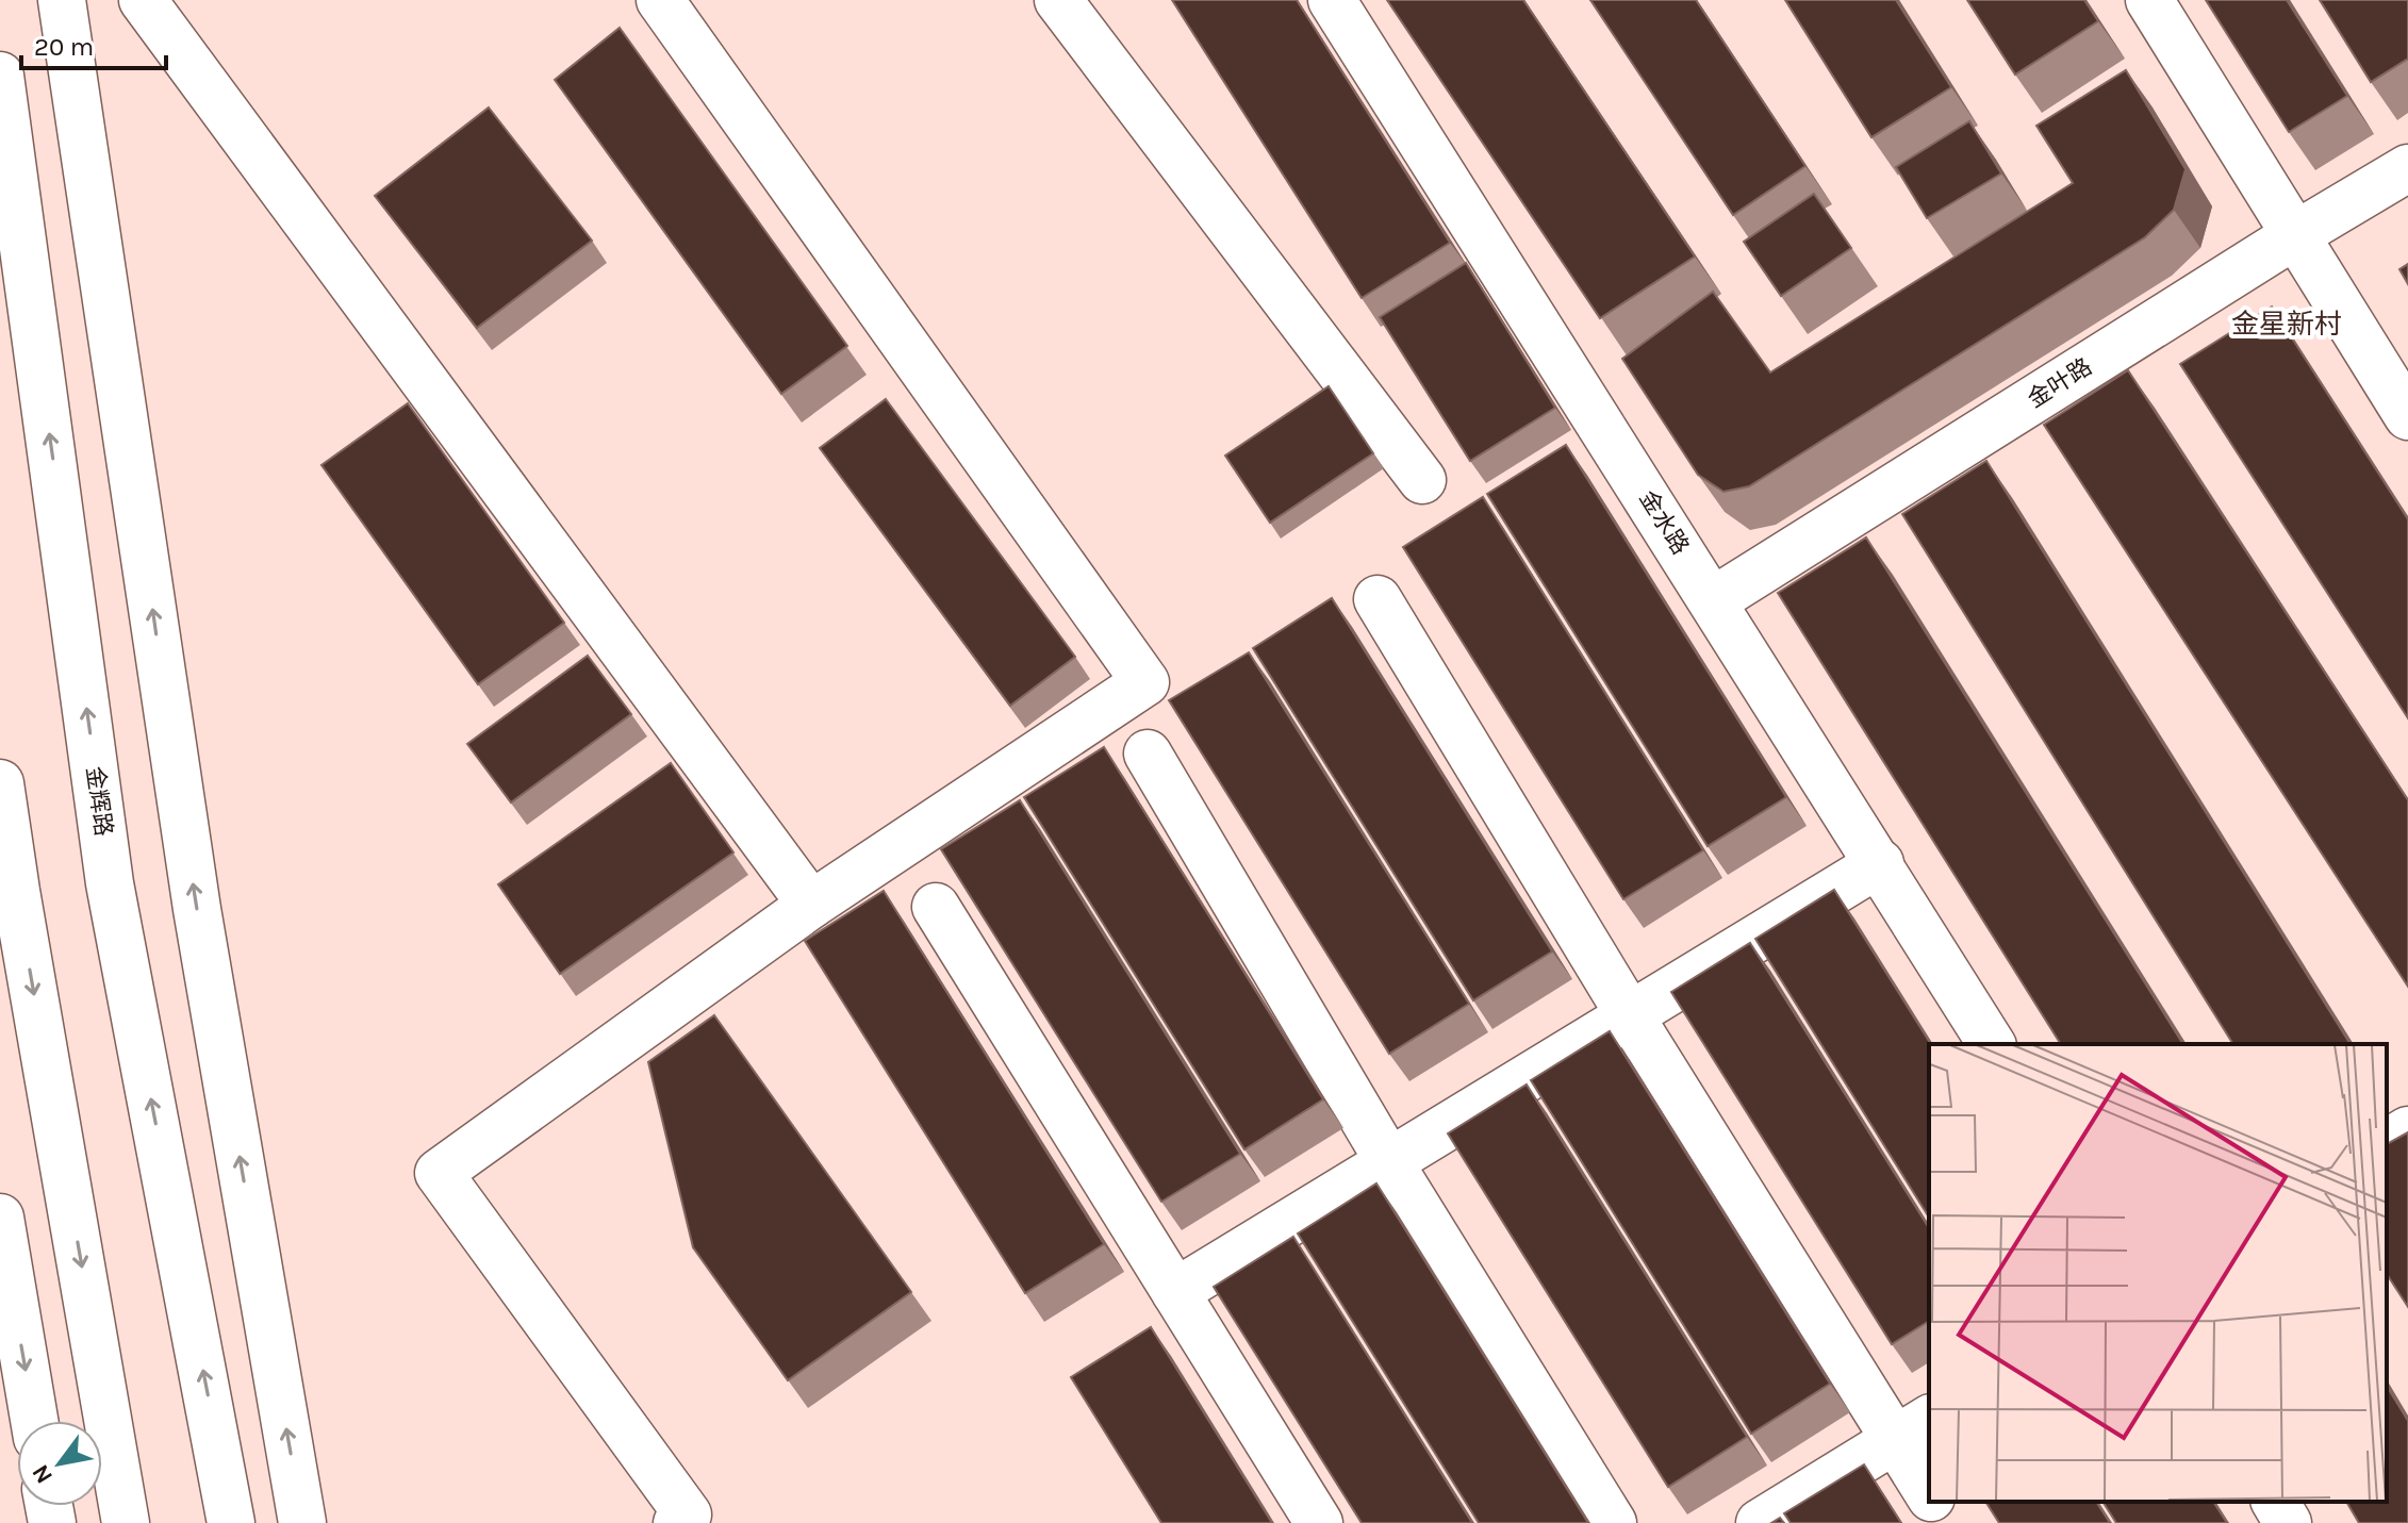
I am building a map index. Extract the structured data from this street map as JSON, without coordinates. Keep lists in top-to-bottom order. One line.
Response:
{"streets":{"street":["金叶路","金水路","金辉路"]},"crossings":[["金叶路","金水路"]],"districts":["金星新村"],"scale_bar":"20 m","north":"bottom left"}
